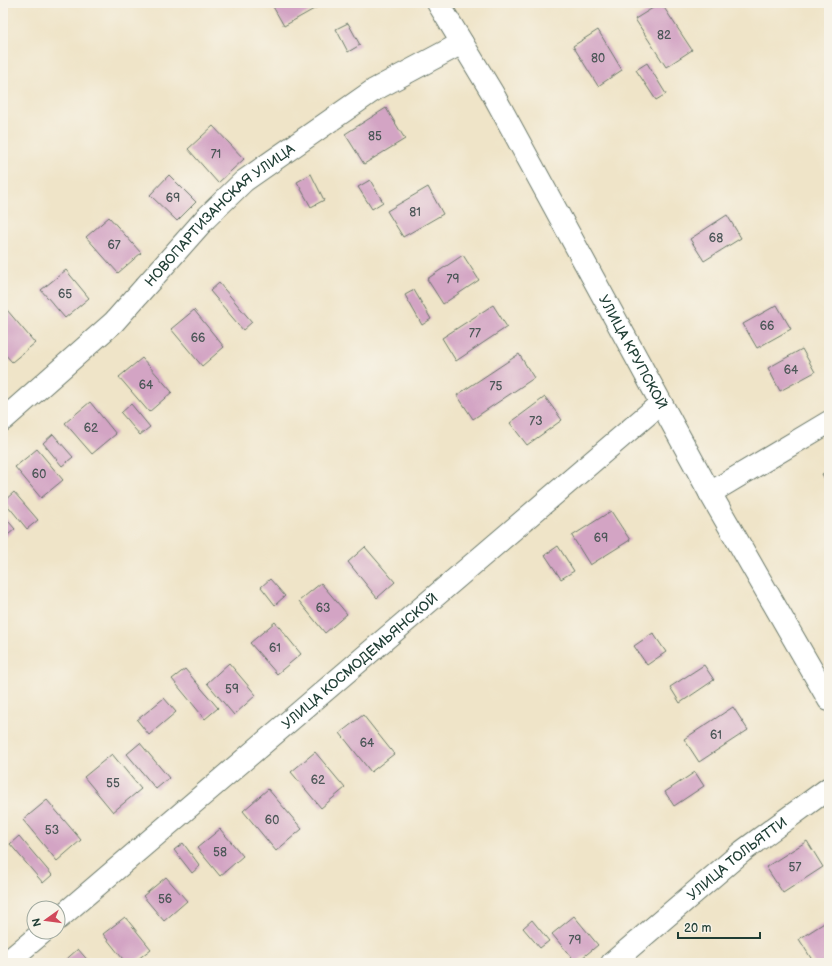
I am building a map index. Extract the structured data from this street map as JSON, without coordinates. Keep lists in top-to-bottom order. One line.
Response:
{"streets":{"street":["НОВОПАРТИЗАНСКАЯ УЛИЦА","УЛИЦА КРУПСКОЙ","УЛИЦА КОСМОДЕМЬЯНСКОЙ","УЛИЦА ТОЛЬЯТТИ"]},"crossings":[["НОВОПАРТИЗАНСКАЯ УЛИЦА","УЛИЦА КРУПСКОЙ"],["УЛИЦА КРУПСКОЙ","УЛИЦА КОСМОДЕМЬЯНСКОЙ"]],"house_numbers":["82","80","85","71","69","81","68","67","79","65","66","77","66","64","64","75","73","62","60","69","63","61","59","61","64","62","55","60","53","58","57","56","79"],"scale_bar":"20 m","north":"left"}
